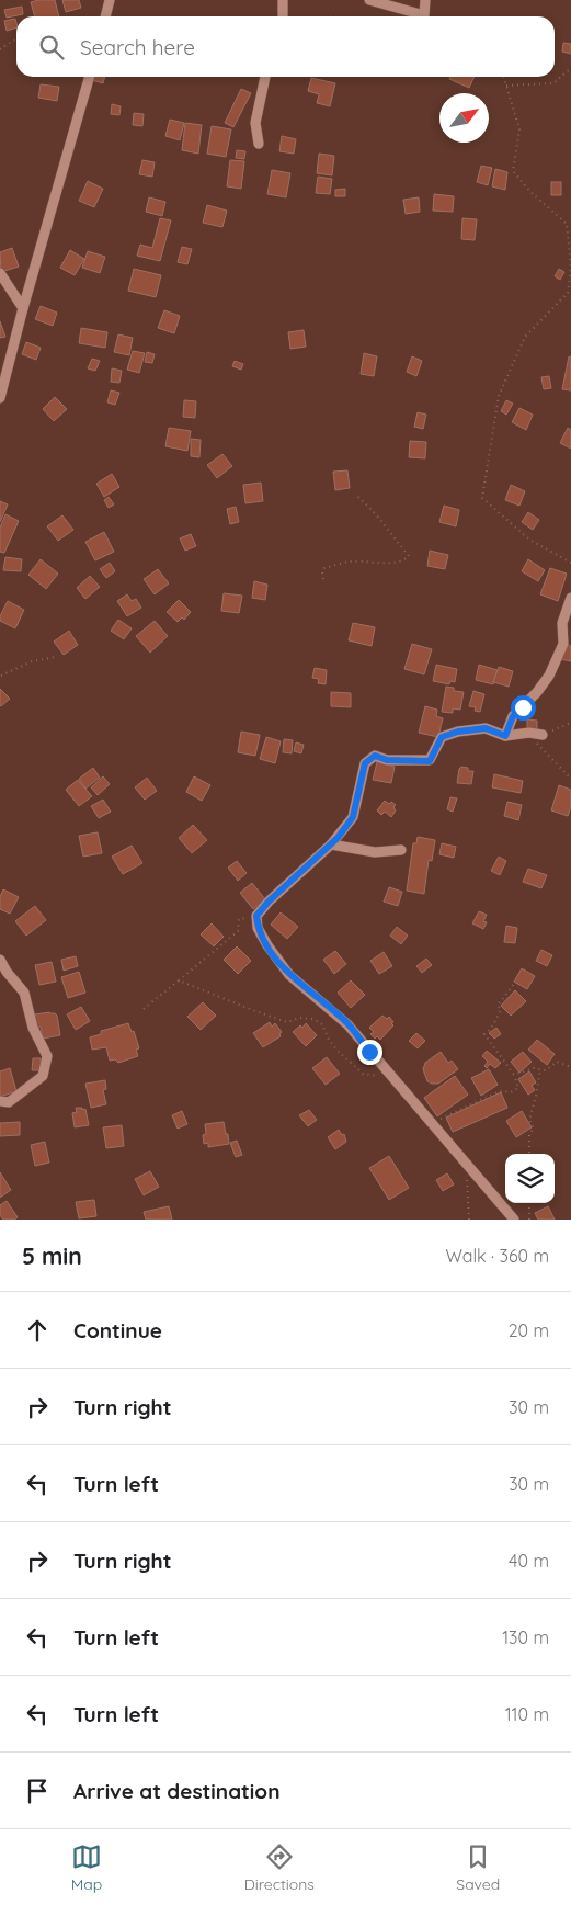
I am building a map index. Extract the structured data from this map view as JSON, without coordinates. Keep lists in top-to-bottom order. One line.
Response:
{"north":"top right","page":{"search":"Search here","heading":["5 min","Walk · 360 m"],"list":[["Continue","20 m"],["Turn right","30 m"],["Turn left","30 m"],["Turn right","40 m"],["Turn left","130 m"],["Turn left","110 m"],"Arrive at destination"],"nav":["Map","Directions","Saved"]}}
